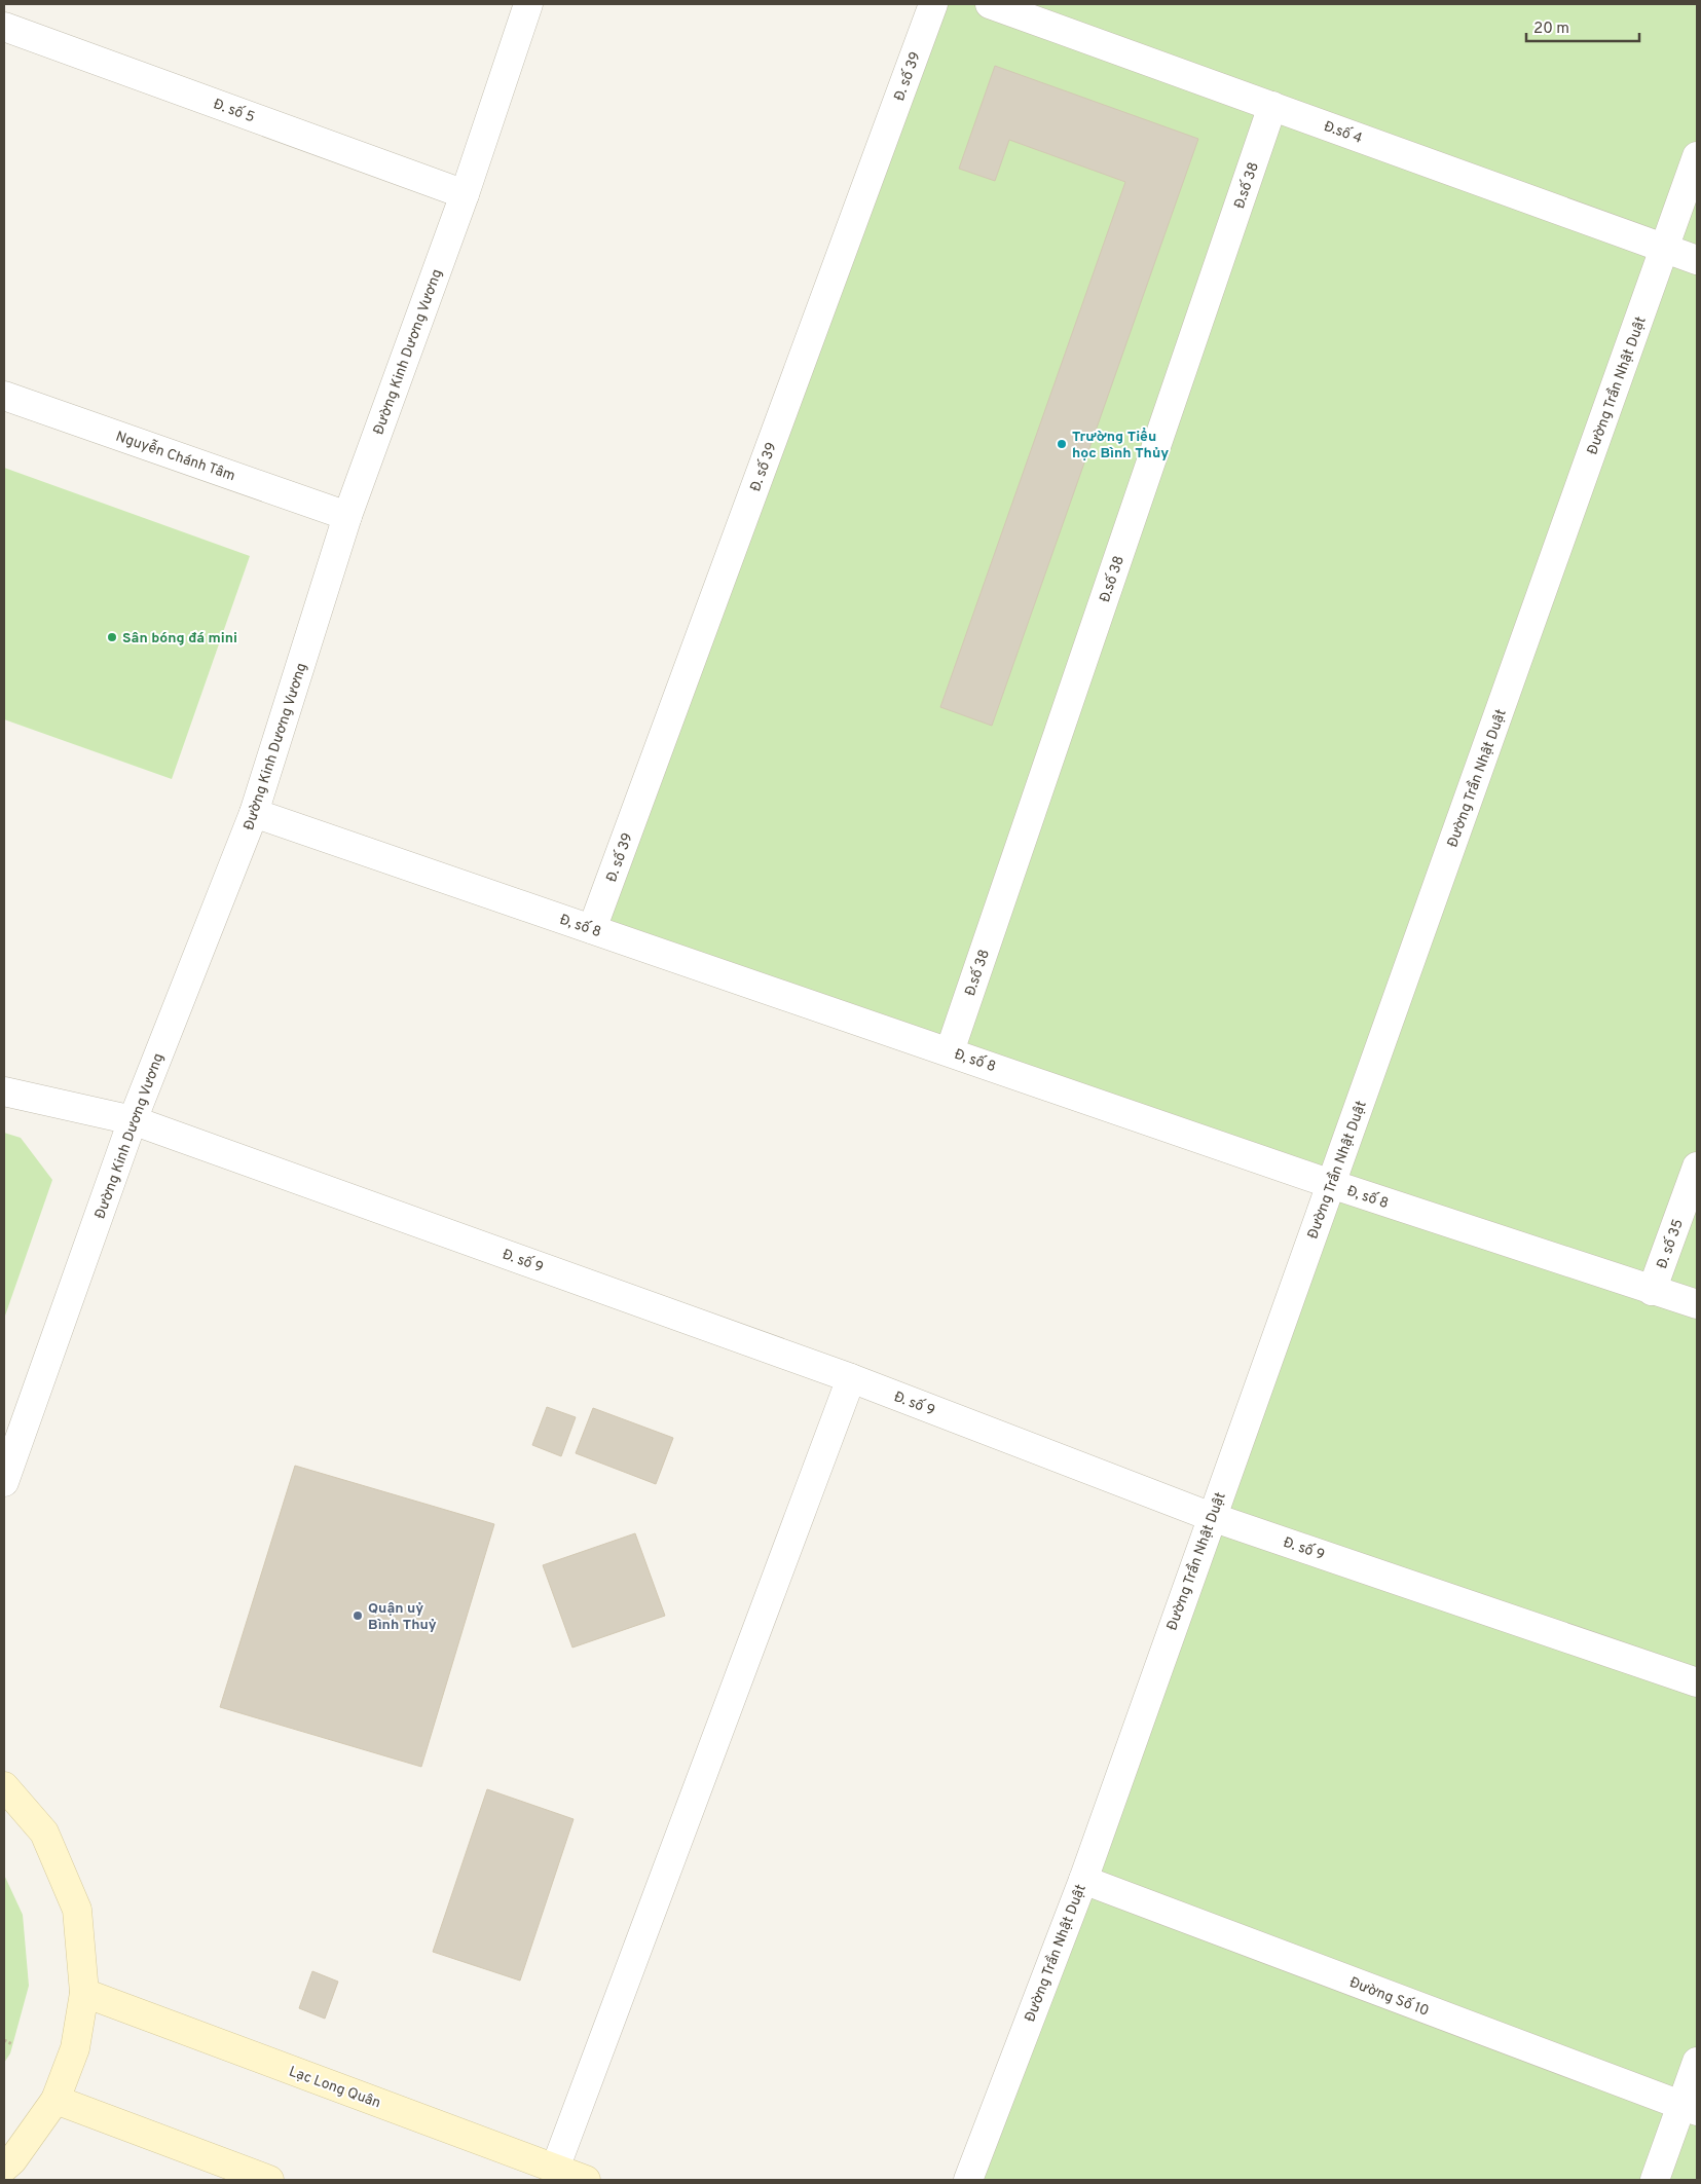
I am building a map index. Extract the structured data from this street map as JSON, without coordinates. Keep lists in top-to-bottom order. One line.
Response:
{"streets":{"main road":["Lạc Long Quân"],"street":["Đ. số 39","Đ. số 5","Đ.số 4","Đ.số 38","Đường Kinh Dương Vương","Đường Trần Nhật Duật","Nguyễn Chánh Tâm","Đ, số 8","Đ. số 35","Đ. số 9","Đường Số 10"]},"crossings":[["Đ. số 39","Đ, số 8"],["Đ. số 5","Đường Kinh Dương Vương"],["Đ.số 4","Đ.số 38"],["Đ.số 4","Đường Trần Nhật Duật"],["Đ.số 38","Đ, số 8"],["Đường Kinh Dương Vương","Nguyễn Chánh Tâm"],["Đường Kinh Dương Vương","Đ, số 8"],["Đường Kinh Dương Vương","Đ. số 9"],["Đường Trần Nhật Duật","Đ, số 8"],["Đường Trần Nhật Duật","Đ. số 9"],["Đường Trần Nhật Duật","Đường Số 10"],["Đ, số 8","Đ. số 35"]],"places":["Trường Tiểu học Bình Thủy","Sân bóng đá mini","Quận uỷ Bình Thuỷ"],"scale_bar":"20 m"}
